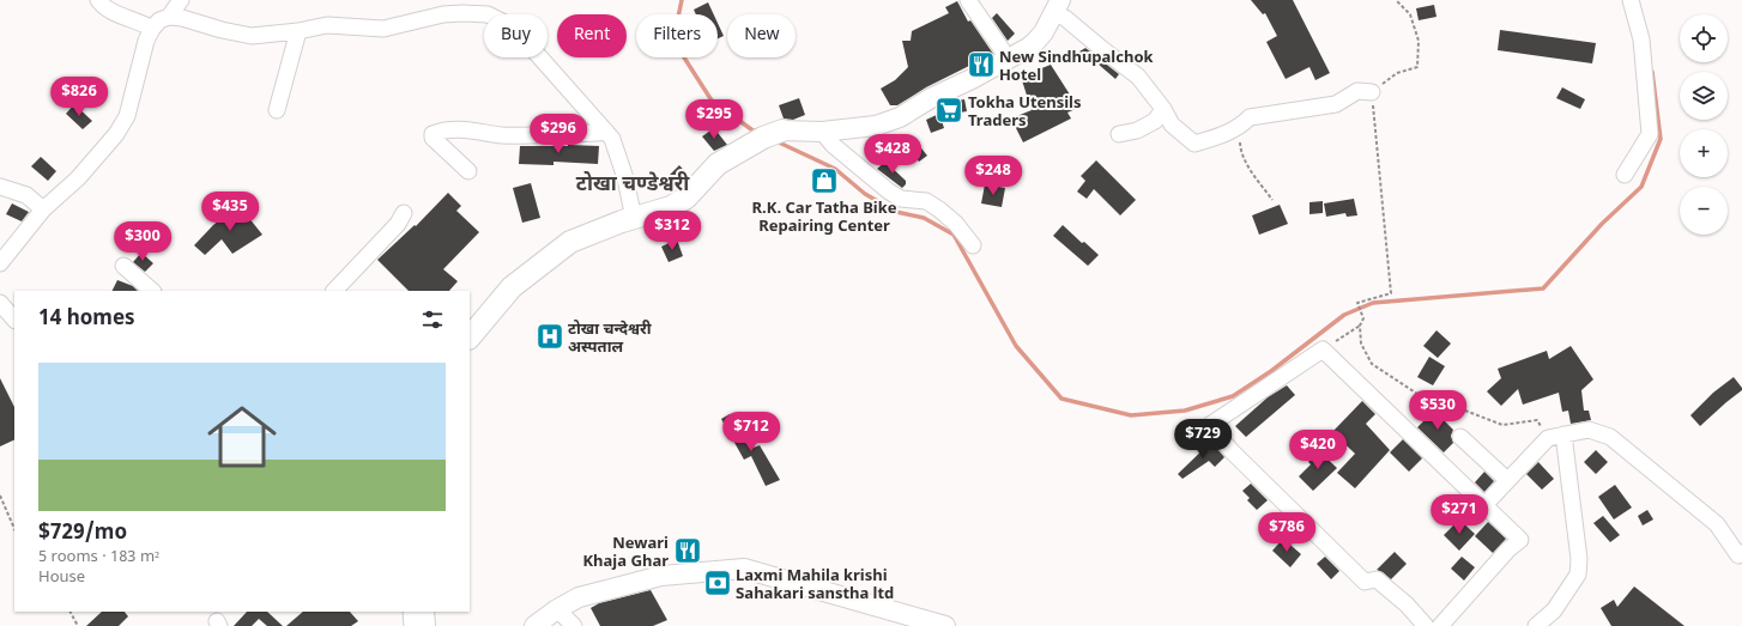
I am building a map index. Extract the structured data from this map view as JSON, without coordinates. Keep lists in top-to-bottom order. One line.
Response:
{"districts":["टोखा चण्डेश्वरी"],"places":{"restaurant":["New Sindhupalchok Hotel","Newari Khaja Ghar"],"supermarket":["Tokha Utensils Traders"],"shop":["R.K. Car Tatha Bike Repairing Center"],"hospital":["टोखा चन्देश्वरी अस्पताल"],"bank":["Laxmi Mahila krishi Sahakari sanstha ltd"]},"page":{"map_buttons":["+","−"],"chip":["Buy","Rent","Filters","New"],"price":["$826","$295","$296","$428","$248","$435","$312","$300","$530","$712","$729","$420","$271","$786"],"heading":"14 homes","list":[{"name":"$729/mo","note":"5 rooms · 183 m² · House"}]}}
